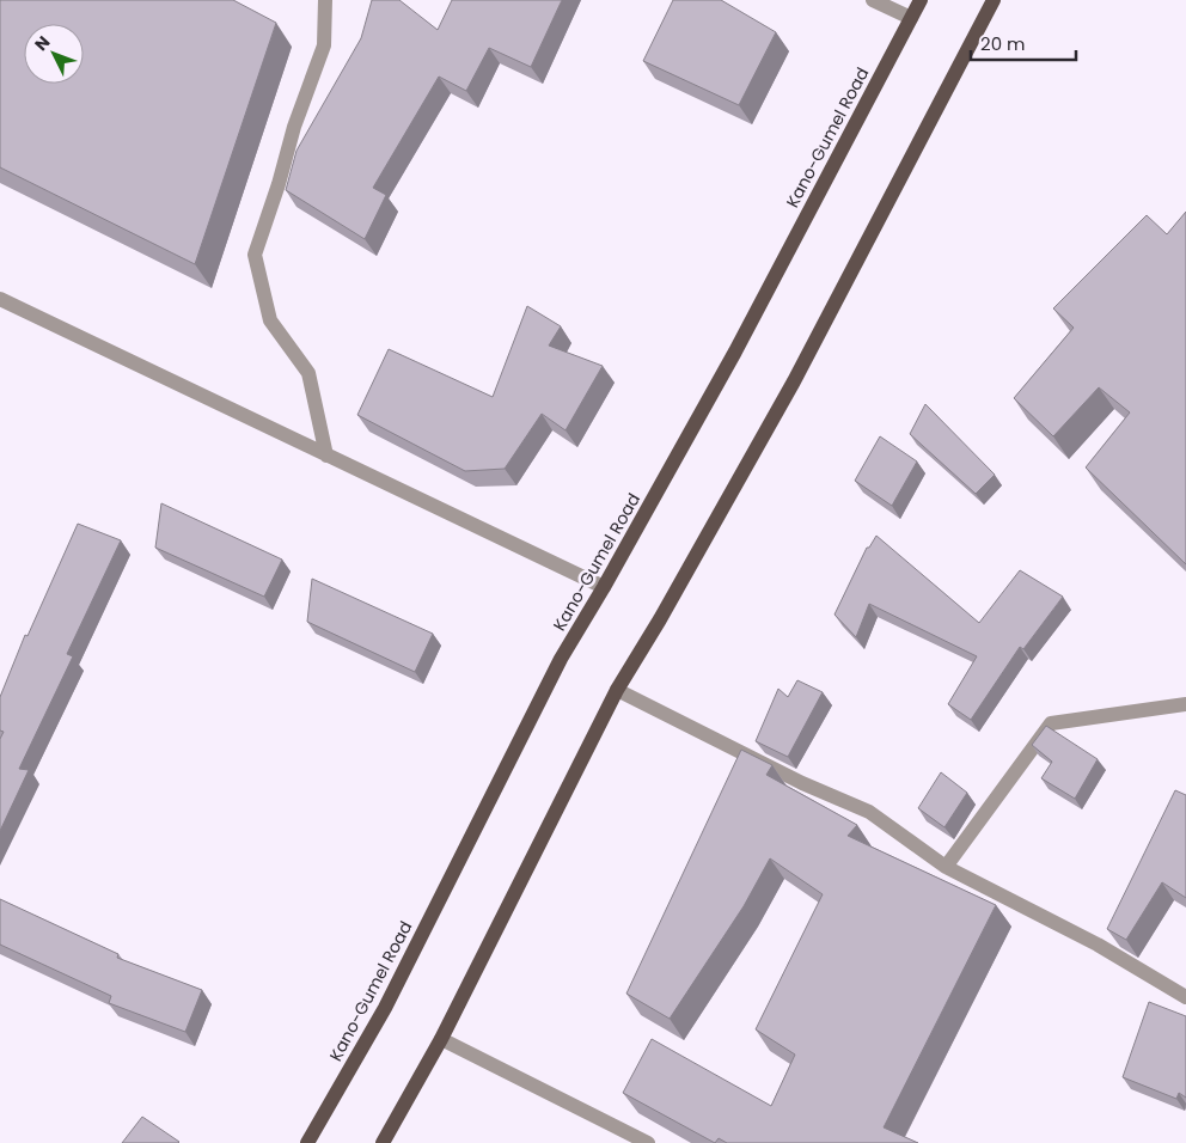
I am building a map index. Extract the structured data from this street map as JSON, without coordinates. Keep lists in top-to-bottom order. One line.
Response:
{"streets":{"main road":["Kano-Gumel Road"]},"scale_bar":"20 m","north":"top left"}
